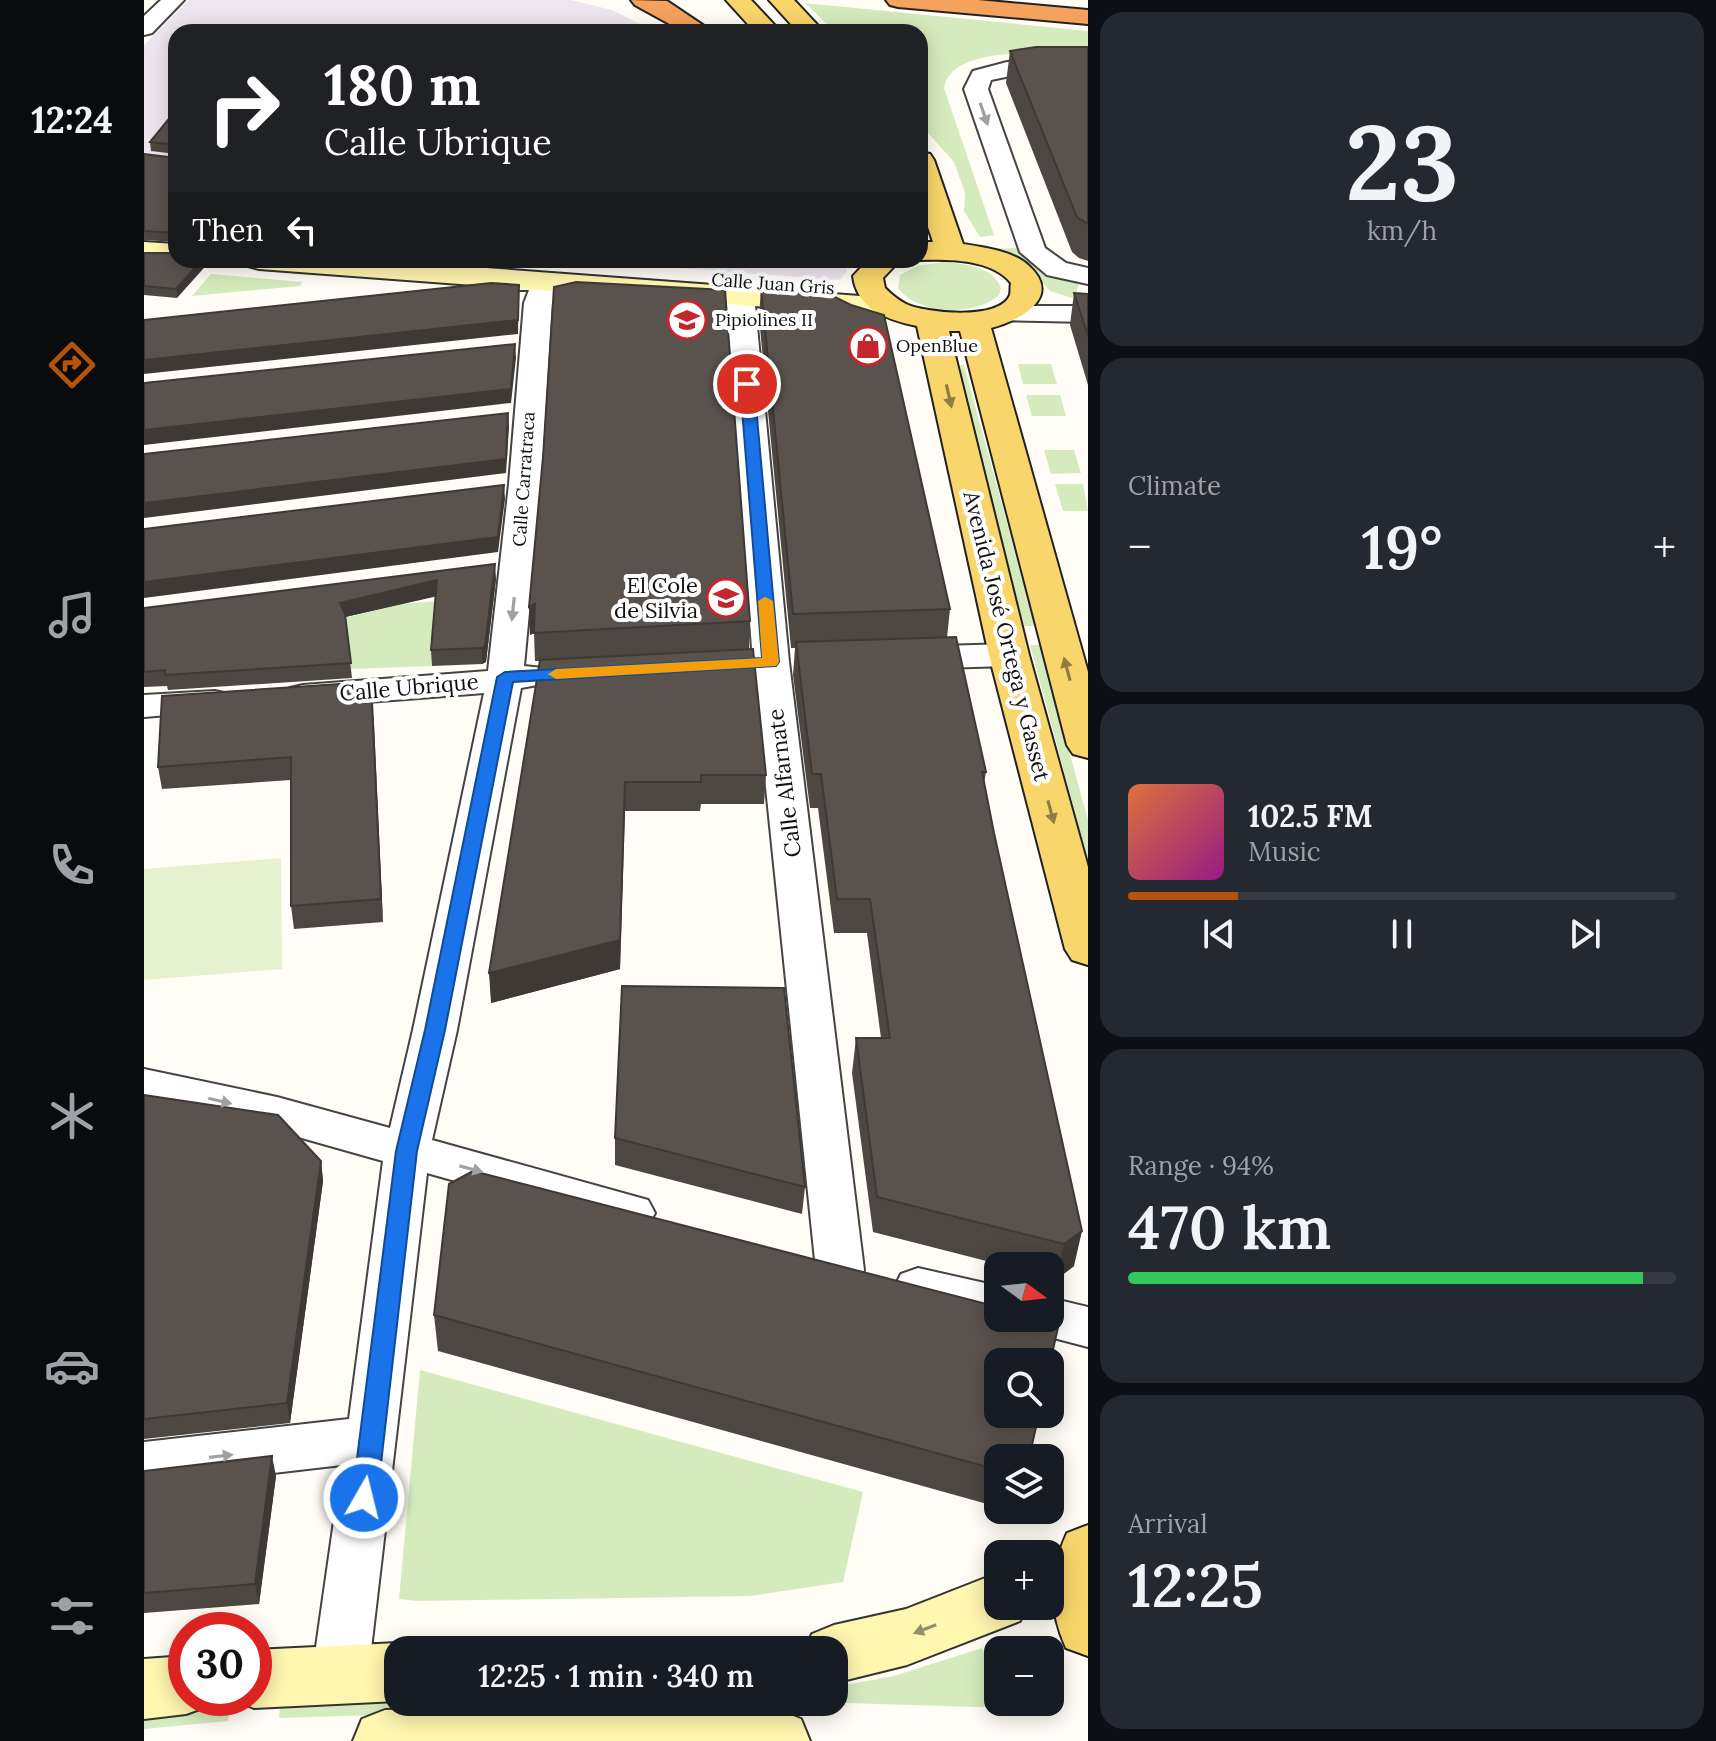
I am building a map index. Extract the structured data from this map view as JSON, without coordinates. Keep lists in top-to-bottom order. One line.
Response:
{"streets":{"main road":["Calle Juan Gris","Avenida José Ortega y Gasset"],"street":["Calle Carratraca","Calle Ubrique","Calle Alfarnate"]},"crossings":[["Calle Juan Gris","Calle Carratraca"],["Calle Juan Gris","Calle Alfarnate"],["Calle Carratraca","Calle Ubrique"]],"places":{"school or university":["Pipiolines II","El Cole de Silvia"],"shop":["OpenBlue"]},"north":"right","page":{"tabs":"12:24","tile":[["23","km/h"],"Climate",["Range · 94%","470 km"],["Arrival","12:25"]],"turn":["180 m","Calle Ubrique"],"then":"Then","heat":["−","19°","+"],"song":["102.5 FM","Music"],"map_buttons":["+","−"],"limit":"30","trip":"12:25 · 1 min · 340 m"}}
